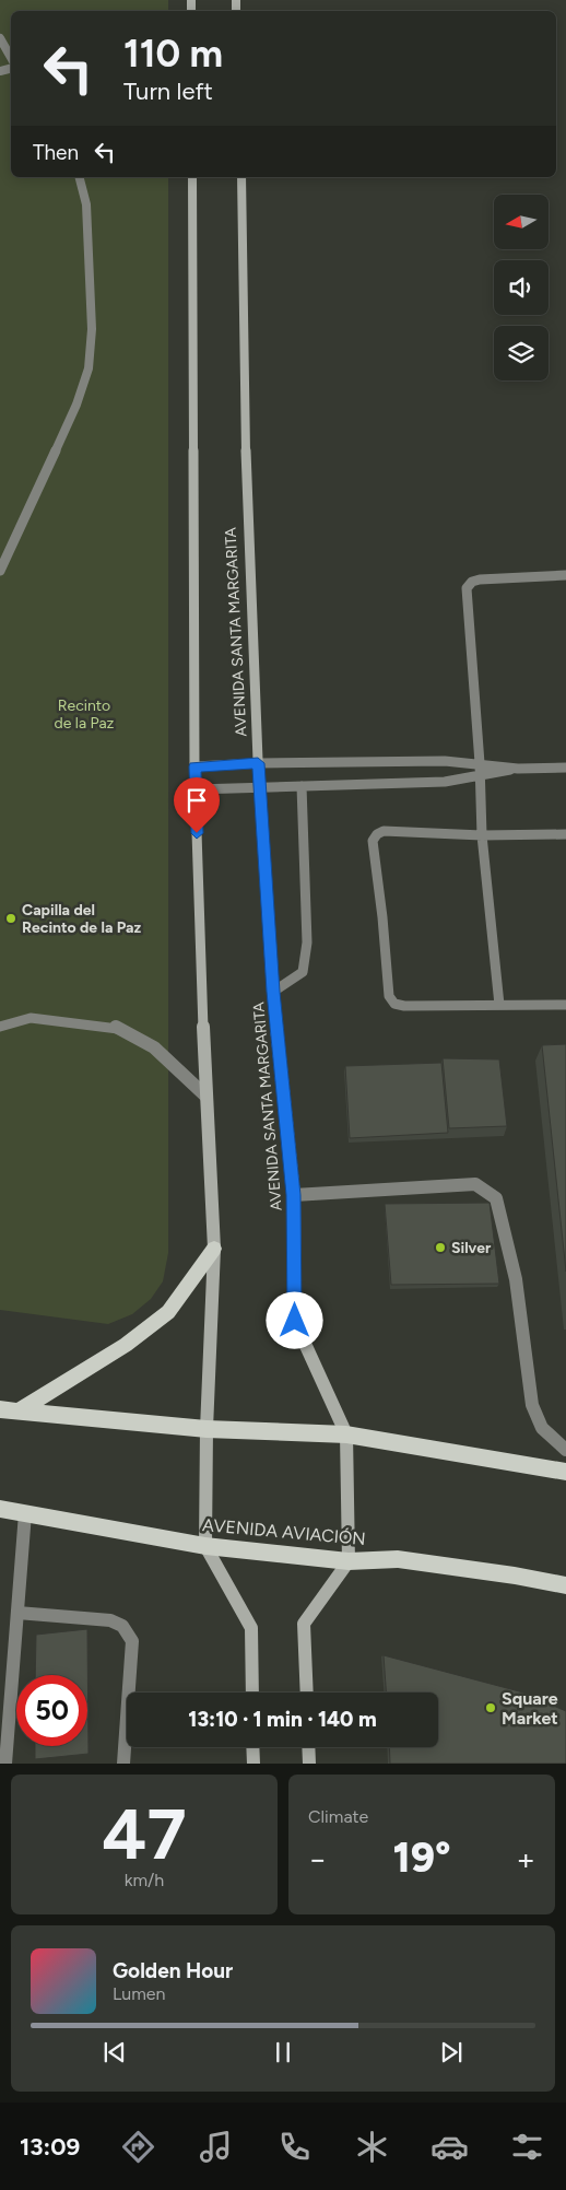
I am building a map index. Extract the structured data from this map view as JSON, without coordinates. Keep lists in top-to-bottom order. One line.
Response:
{"streets":{"main road":["AVENIDA SANTA MARGARITA","AVENIDA AVIACIÓN"]},"parks":["Recinto de la Paz"],"places":["Capilla del Recinto de la Paz","Silver","Square Market"],"north":"left","page":{"turn":["110 m","Turn left"],"then":"Then","limit":"50","trip":"13:10 · 1 min · 140 m","tile":[["47","km/h"],"Climate"],"heat":["−","19°","+"],"song":["Golden Hour","Lumen"],"tabs":"13:09"}}
